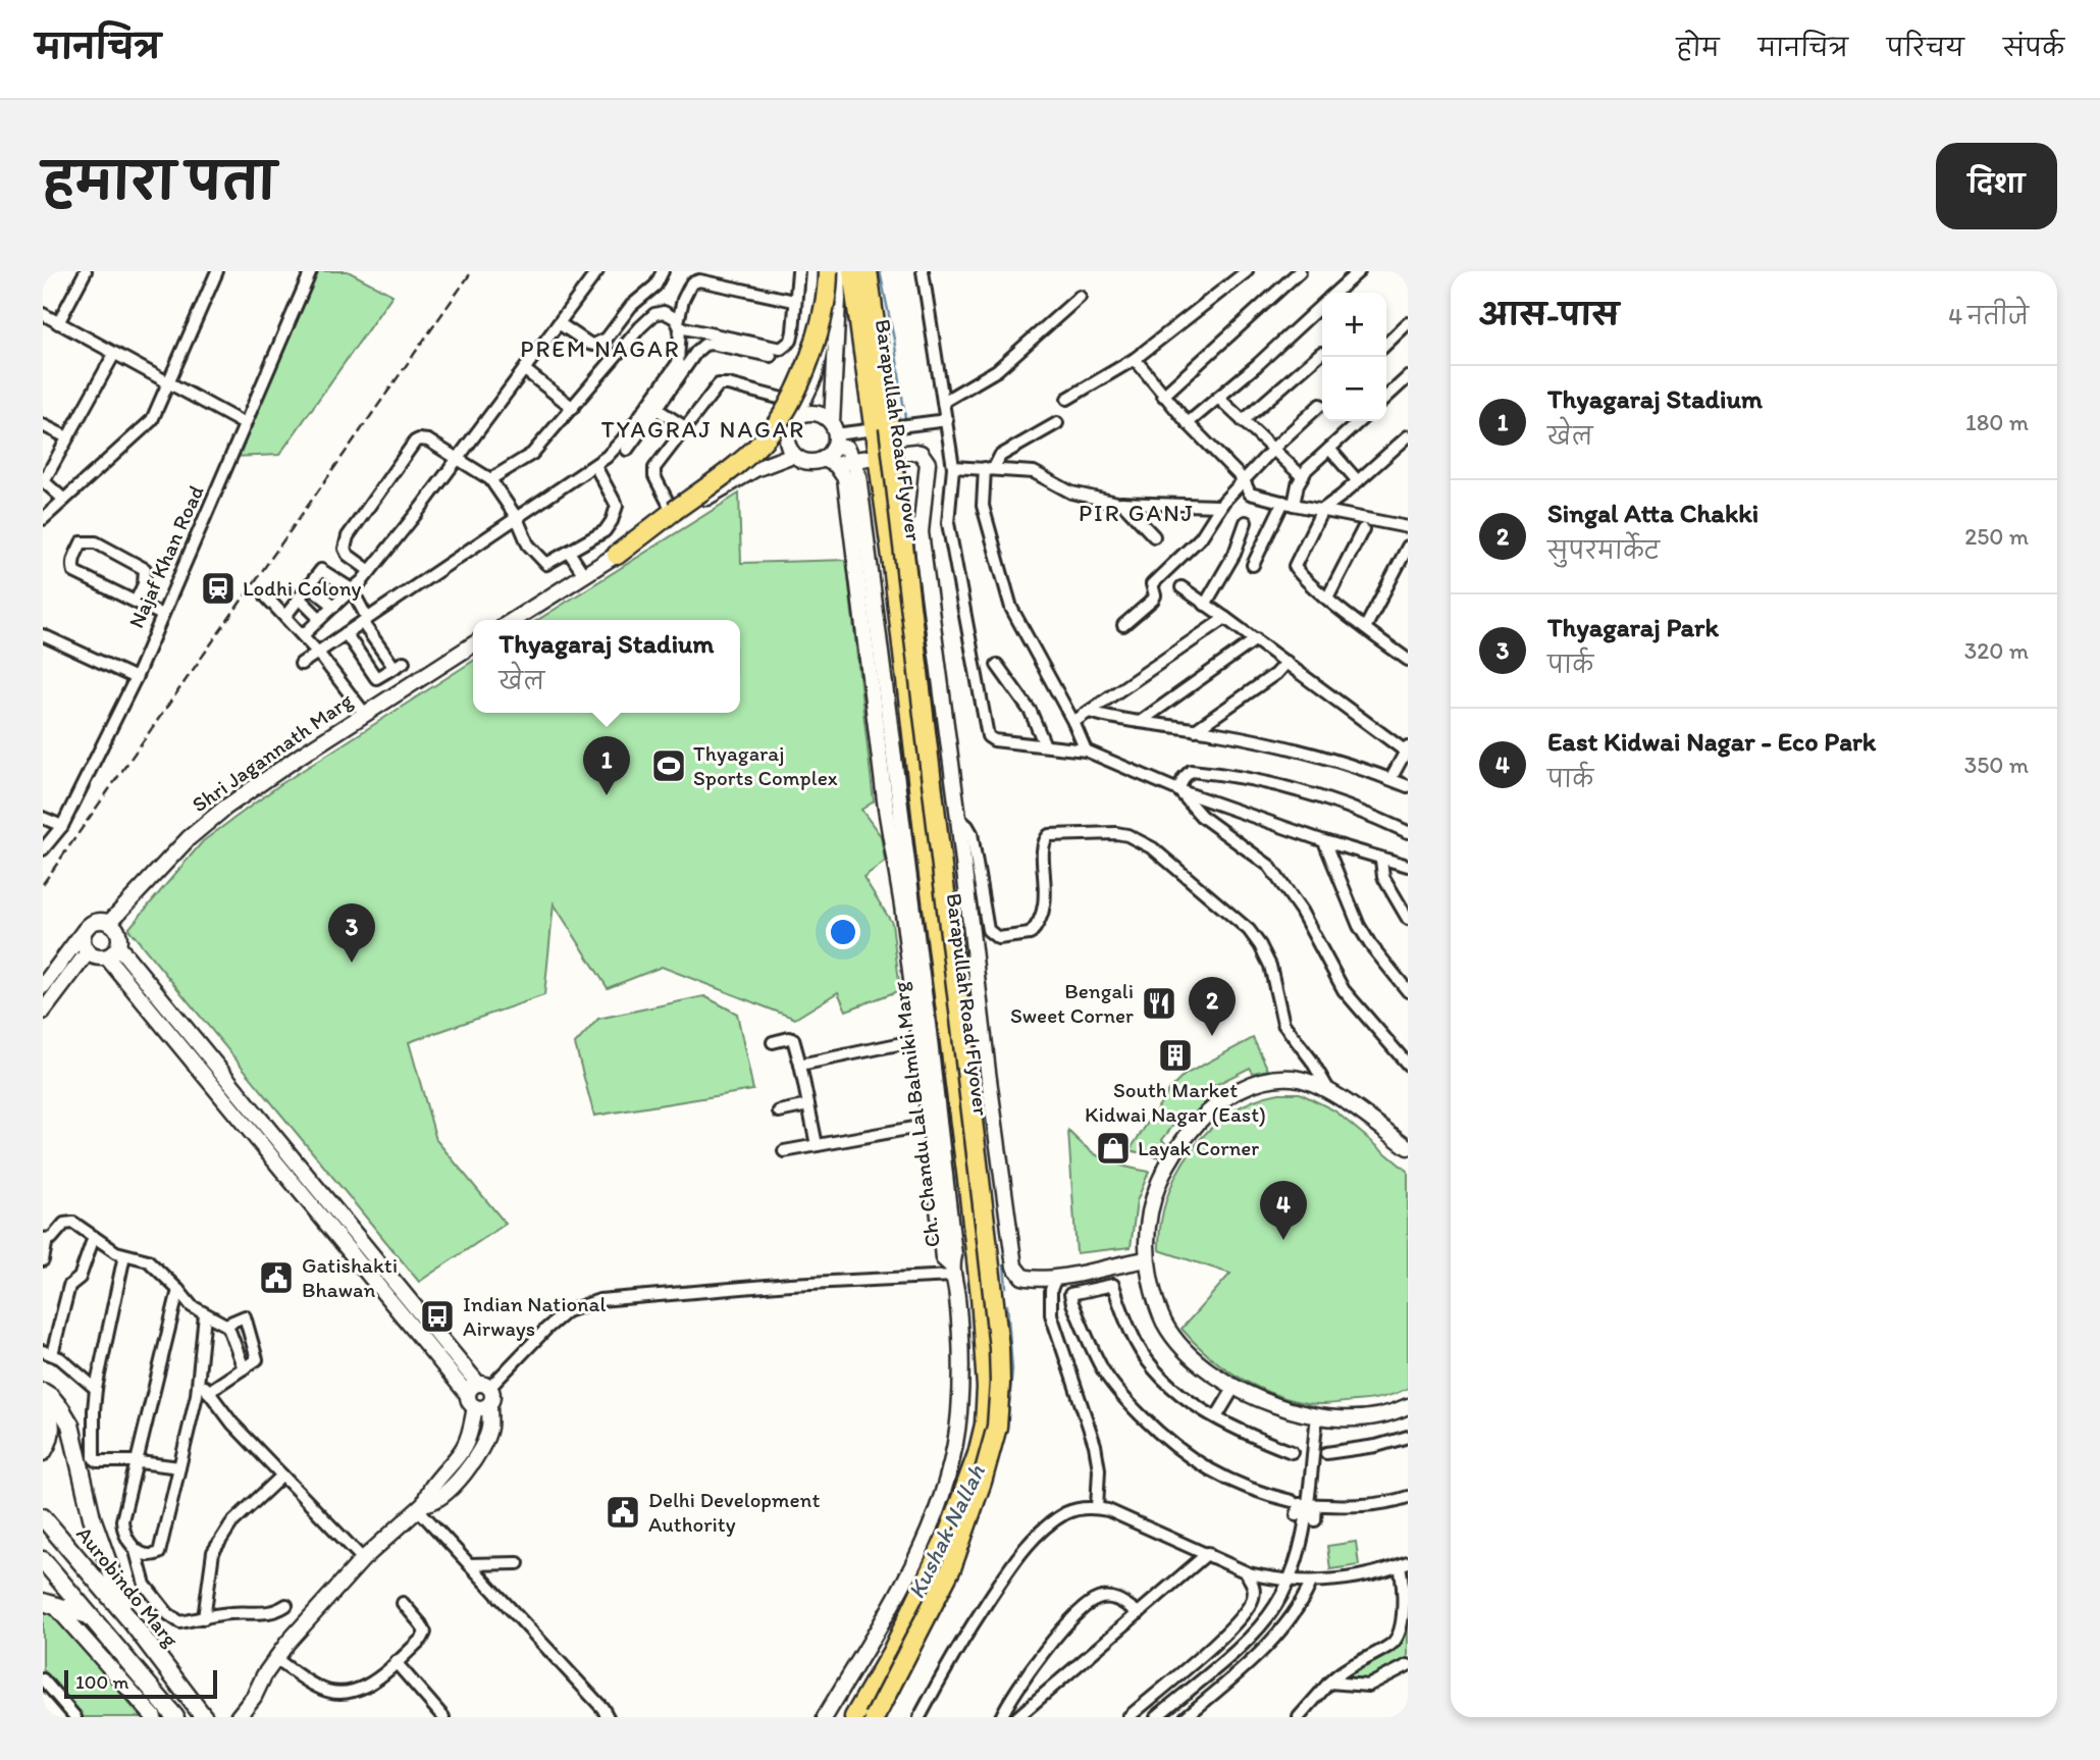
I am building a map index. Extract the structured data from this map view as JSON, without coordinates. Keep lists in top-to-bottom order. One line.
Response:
{"streets":{"highway":["Barapullah Road Flyover"],"main road":["Aurobindo Marg"],"street":["Najaf Khan Road","Shri Jagannath Marg","Ch. Chandu Lal Balmiki Marg"]},"districts":["PREM NAGAR","TYAGRAJ NAGAR","PIR GANJ"],"water":["Kushak Nallah"],"places":{"station":["Lodhi Colony"],"sports":["Thyagaraj Sports Complex"],"restaurant":["Bengali Sweet Corner"],"building":["South Market Kidwai Nagar (East)"],"shop":["Layak Corner"],"public building":["Gatishakti Bhawan","Delhi Development Authority"],"bus stop":["Indian National Airways"]},"scale_bar":"100 m","page":{"header":"मानचित्र","nav":["होम","मानचित्र","परिचय","संपर्क"],"title":"हमारा पता","buttons":"दिशा","heading":["आस-पास","4 नतीजे"],"map_buttons":["+","−"],"list":[{"mark":"1","name":"Thyagaraj Stadium","note":"खेल","value":"180 m"},{"mark":"2","name":"Singal Atta Chakki","note":"सुपरमार्केट","value":"250 m"},{"mark":"3","name":"Thyagaraj Park","note":"पार्क","value":"320 m"},{"mark":"4","name":"East Kidwai Nagar - Eco Park","note":"पार्क","value":"350 m"}],"popup":["Thyagaraj Stadium","खेल"],"pins":["1","3","2","4"],"scale":"100 m"}}
